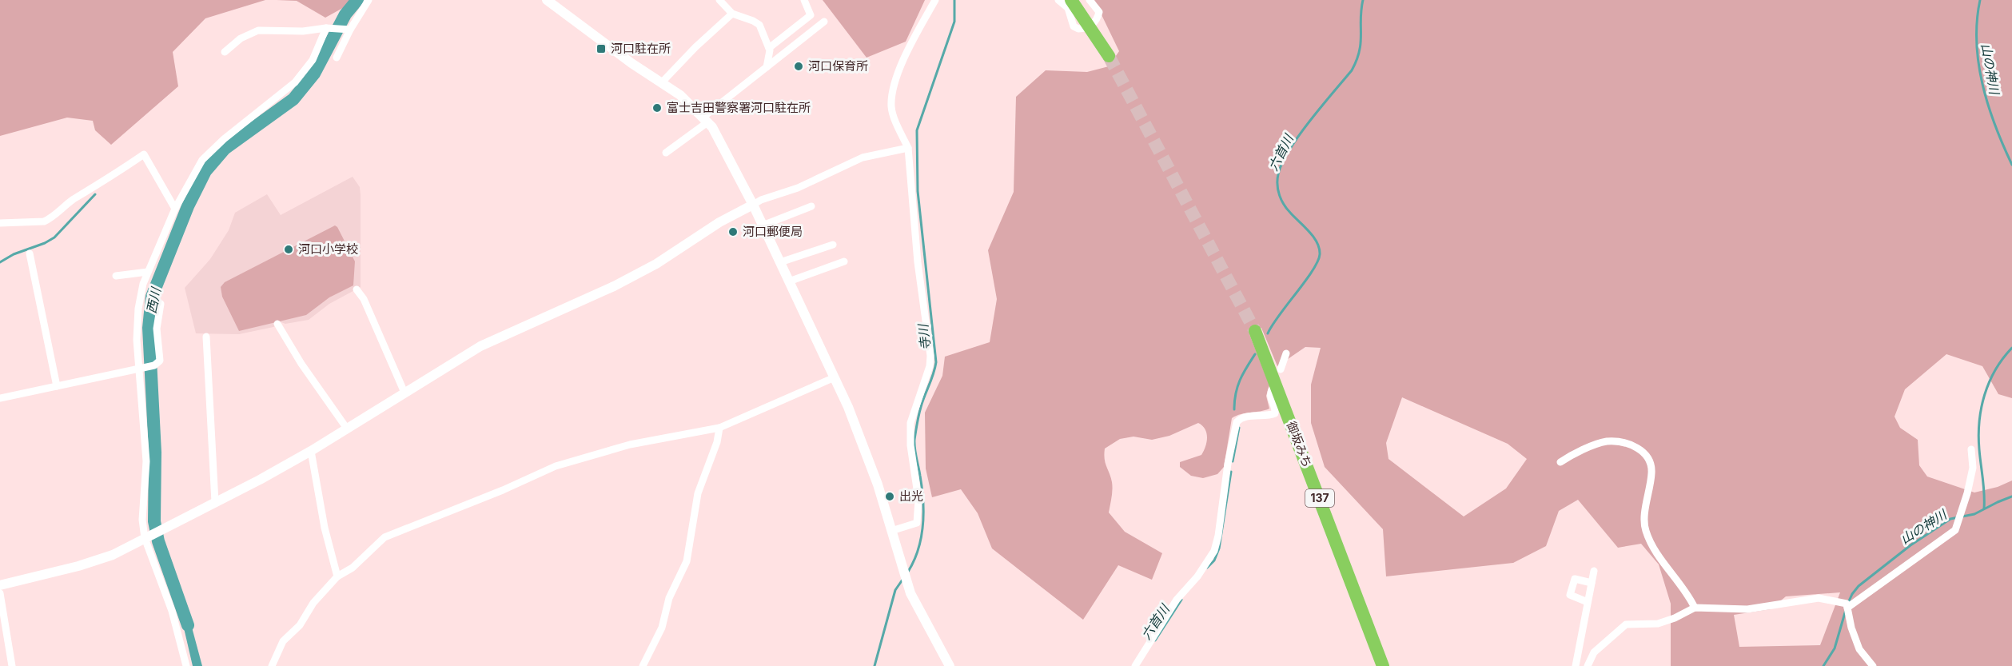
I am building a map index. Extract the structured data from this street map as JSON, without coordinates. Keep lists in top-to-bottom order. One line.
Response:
{"streets":{"highway":["御坂みち","137"]},"water":["山の神川","六首川","西川","寺川"],"places":{"transit":["河口駐在所"],"other":["河口保育所","富士吉田警察署河口駐在所","河口郵便局","河口小学校","出光"]}}
